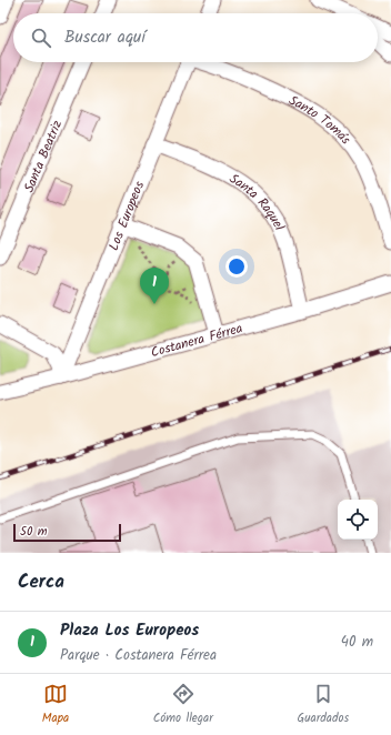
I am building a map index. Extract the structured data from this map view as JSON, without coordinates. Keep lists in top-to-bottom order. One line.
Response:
{"streets":{"street":["Santo Tomás","Santa Beatriz","Santa Raquel","Los Europeos","Costanera Férrea"]},"crossings":[["Santa Raquel","Los Europeos"],["Santa Raquel","Costanera Férrea"],["Los Europeos","Costanera Férrea"]],"scale_bar":"50 m","page":{"search":"Buscar aquí","pins":"1","scale":"50 m","heading":"Cerca","list":[{"mark":"1","name":"Plaza Los Europeos","note":"Parque · Costanera Férrea","value":"40 m"}],"nav":["Mapa","Cómo llegar","Guardados"]}}
